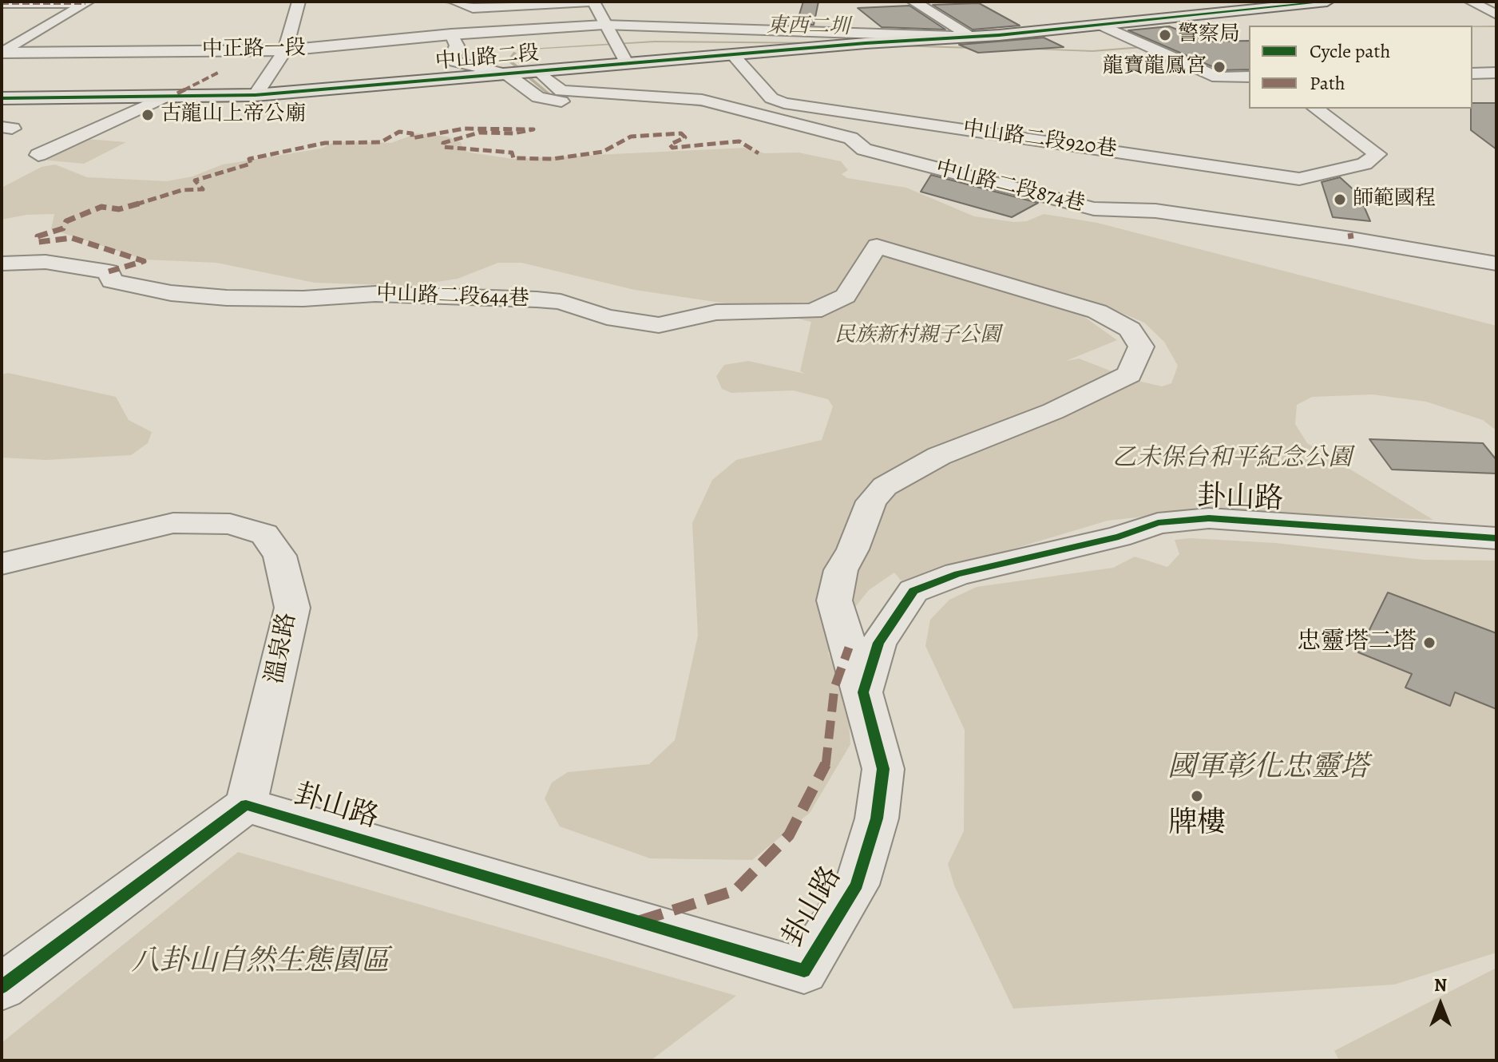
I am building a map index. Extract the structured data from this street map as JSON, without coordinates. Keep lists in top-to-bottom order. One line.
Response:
{"streets":{"main road":["中山路二段"],"street":["中正路一段","中山路二段920巷","中山路二段874巷","中山路二段644巷","卦山路","溫泉路"]},"crossings":[["中正路一段","中山路二段"],["中山路二段","中山路二段920巷"],["中山路二段644巷","卦山路"],["卦山路","溫泉路"]],"water":["東西二圳"],"parks":["民族新村親子公園","乙未保台和平紀念公園","國軍彰化忠靈塔","八卦山自然生態園區"],"places":["警察局","龍寶龍鳳宮","古龍山上帝公廟","師範國程","忠靈塔二塔","牌樓"],"legend":["Cycle path","Path"],"north":"top"}
